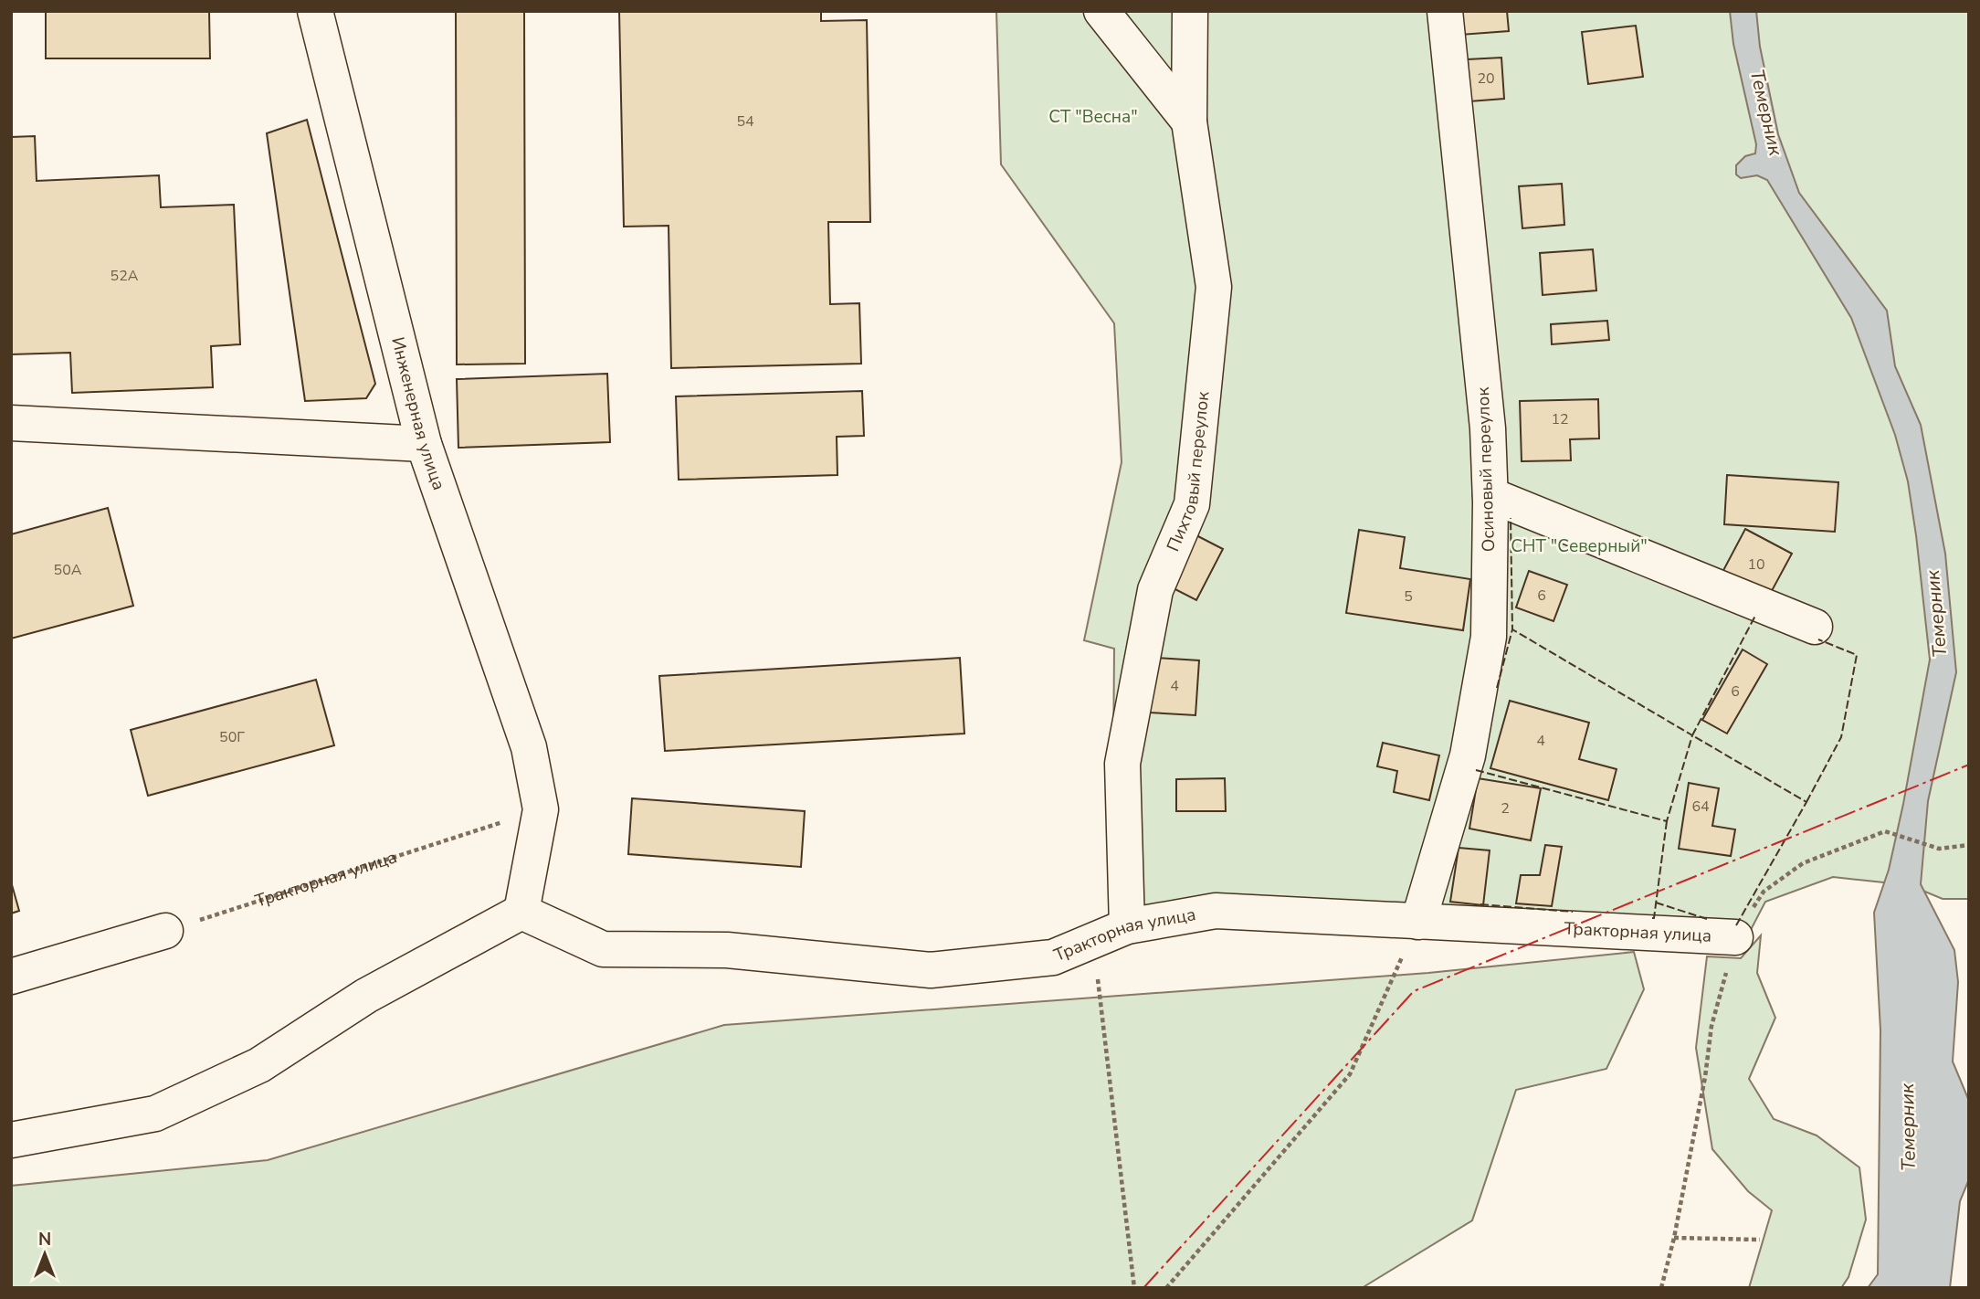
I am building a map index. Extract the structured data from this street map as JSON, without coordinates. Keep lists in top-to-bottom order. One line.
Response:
{"streets":{"street":["Инженерная улица","Осиновый переулок","Пихтовый переулок","Тракторная улица"]},"crossings":[["Инженерная улица","Тракторная улица"],["Осиновый переулок","Тракторная улица"],["Пихтовый переулок","Тракторная улица"]],"water":["Темерник"],"parks":["СТ \"Весна\"","СНТ \"Северный\""],"house_numbers":["20","54","52А","12","10","50А","6","5","4","6","50Г","4","64","2"],"north":"top"}
